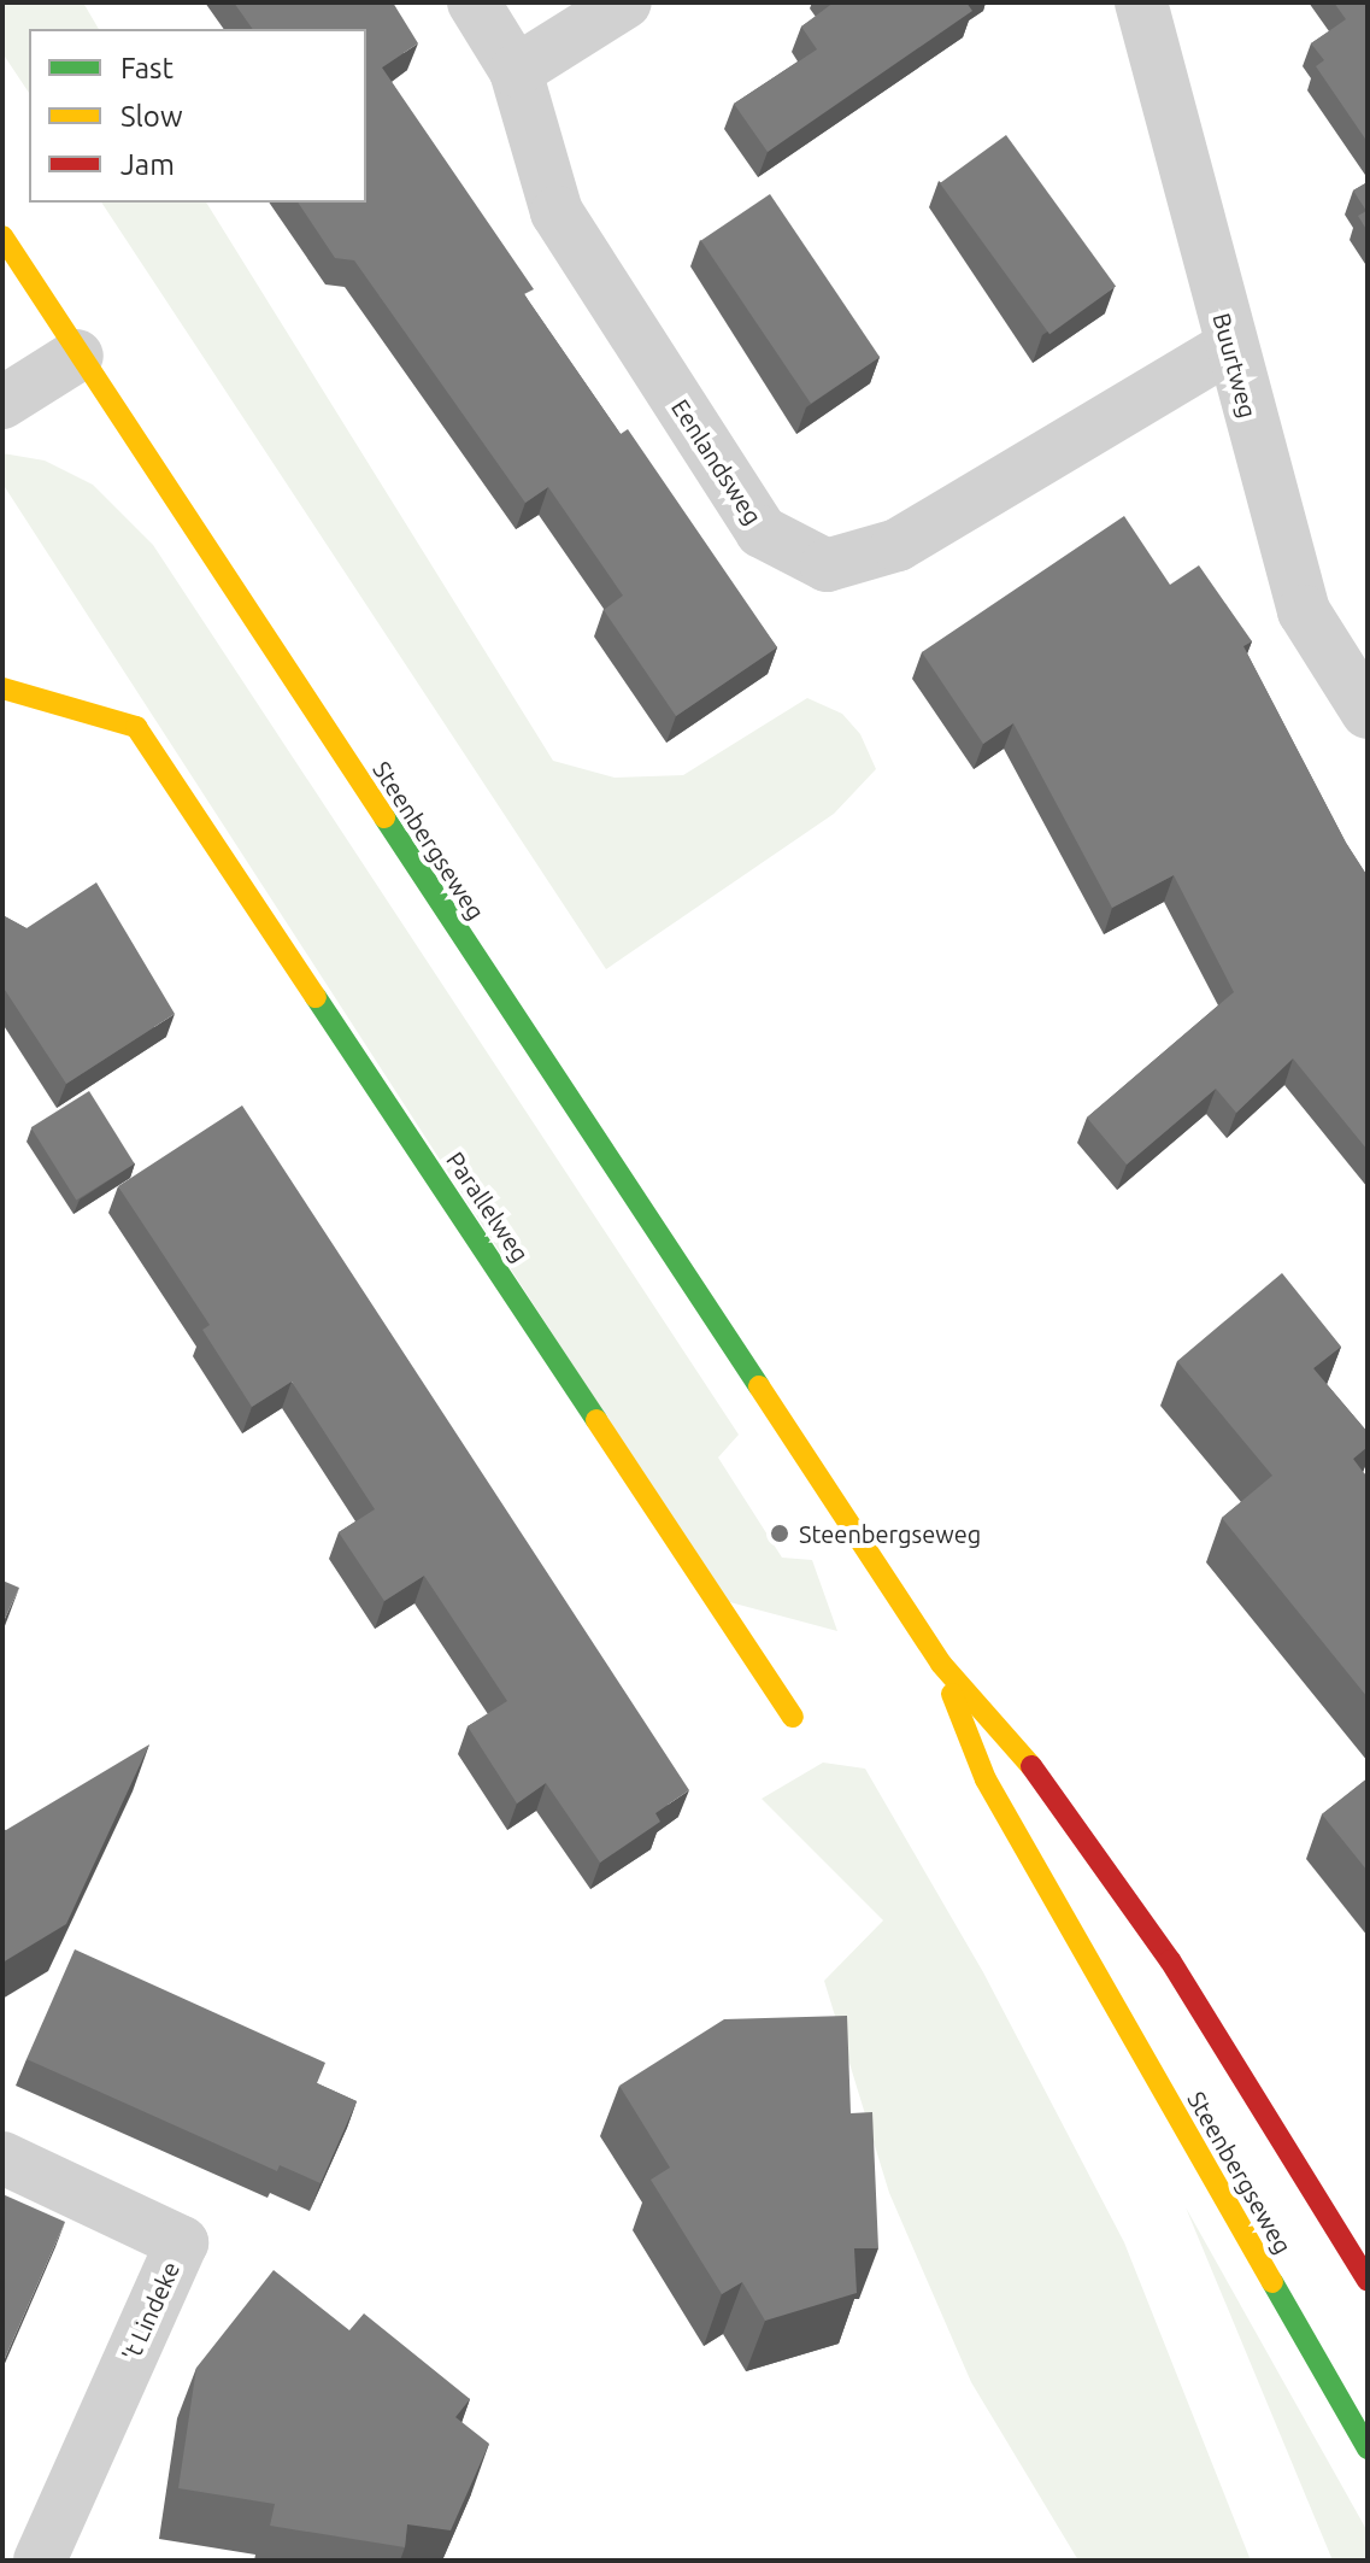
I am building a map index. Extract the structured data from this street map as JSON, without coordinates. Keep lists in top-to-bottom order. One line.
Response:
{"streets":{"main road":["Steenbergseweg","Parallelweg"],"street":["Buurtweg","Eenlandsweg","'t Lindeke"]},"crossings":[["Buurtweg","Eenlandsweg"]],"places":["Steenbergseweg"],"legend":["Fast","Slow","Jam"]}
